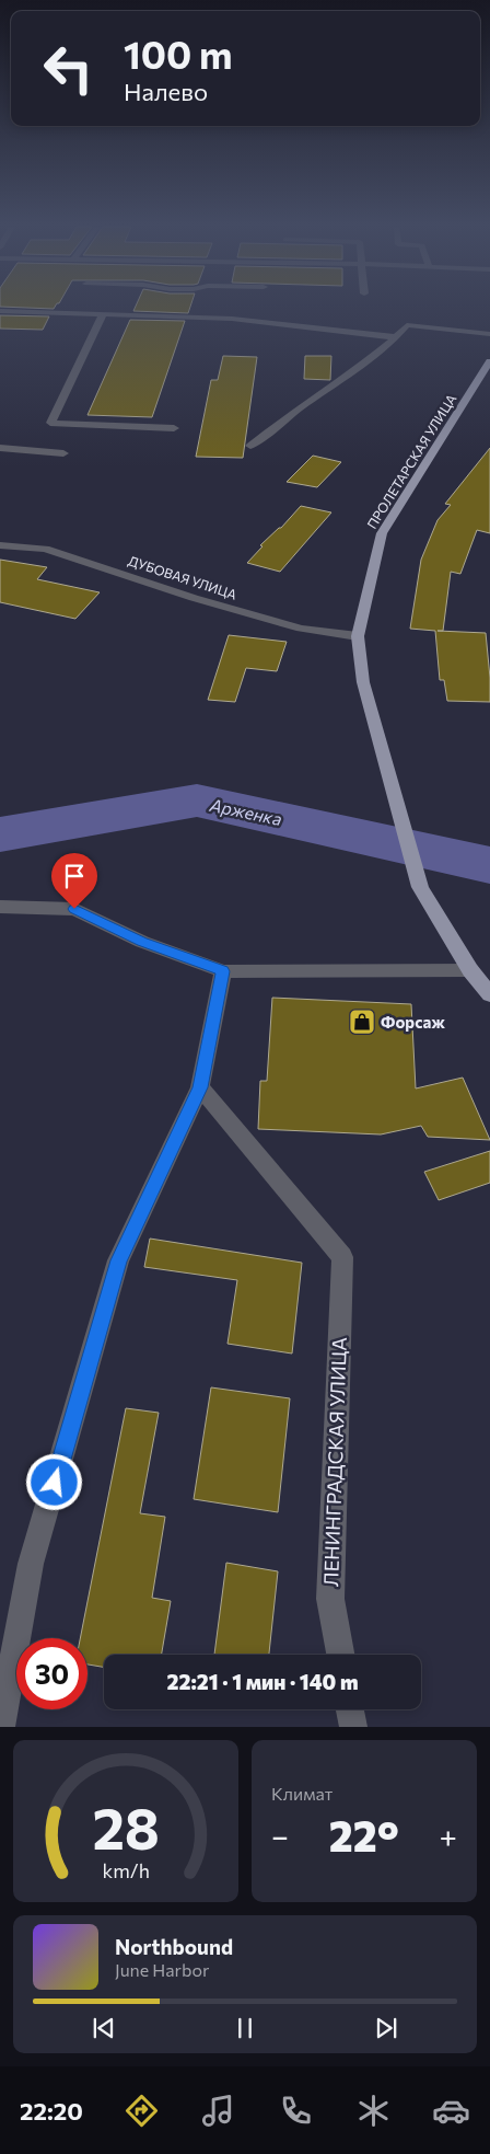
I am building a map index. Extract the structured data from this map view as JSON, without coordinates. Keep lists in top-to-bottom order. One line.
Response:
{"streets":{"main road":["ПРОЛЕТАРСКАЯ УЛИЦА"],"street":["ДУБОВАЯ УЛИЦА","ЛЕНИНГРАДСКАЯ УЛИЦА"]},"crossings":[["ПРОЛЕТАРСКАЯ УЛИЦА","ДУБОВАЯ УЛИЦА"]],"water":["Арженка"],"places":{"shop":["Форсаж"]},"page":{"turn":["100 m","Налево"],"limit":"30","trip":"22:21 · 1 мин · 140 m","tile":"Климат","heat":["−","22°","+"],"song":["Northbound","June Harbor"],"tabs":"22:20","gauge":["28","km/h"]}}
